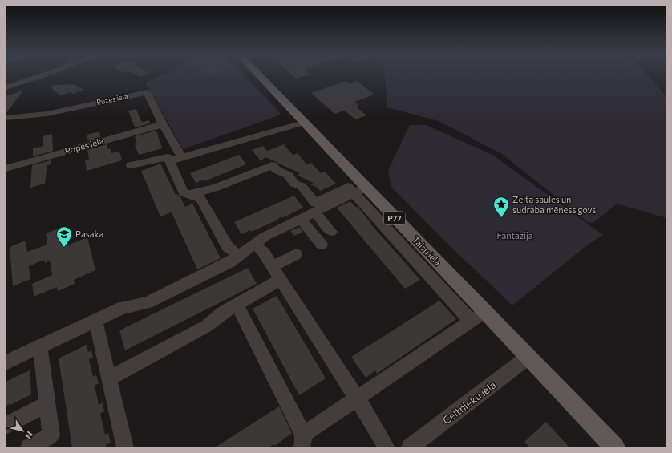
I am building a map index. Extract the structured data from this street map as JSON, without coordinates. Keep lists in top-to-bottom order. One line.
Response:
{"streets":{"main road":["P77","Talsu iela"],"street":["Puzes iela","Popes iela","Celtnieku iela"]},"crossings":[["Puzes iela","Popes iela"],["Talsu iela","Celtnieku iela"]],"parks":["Fantāzija"],"places":{"place":["Zelta saules un sudraba mēness govs"],"school or university":["Pasaka"]},"north":"bottom right"}
